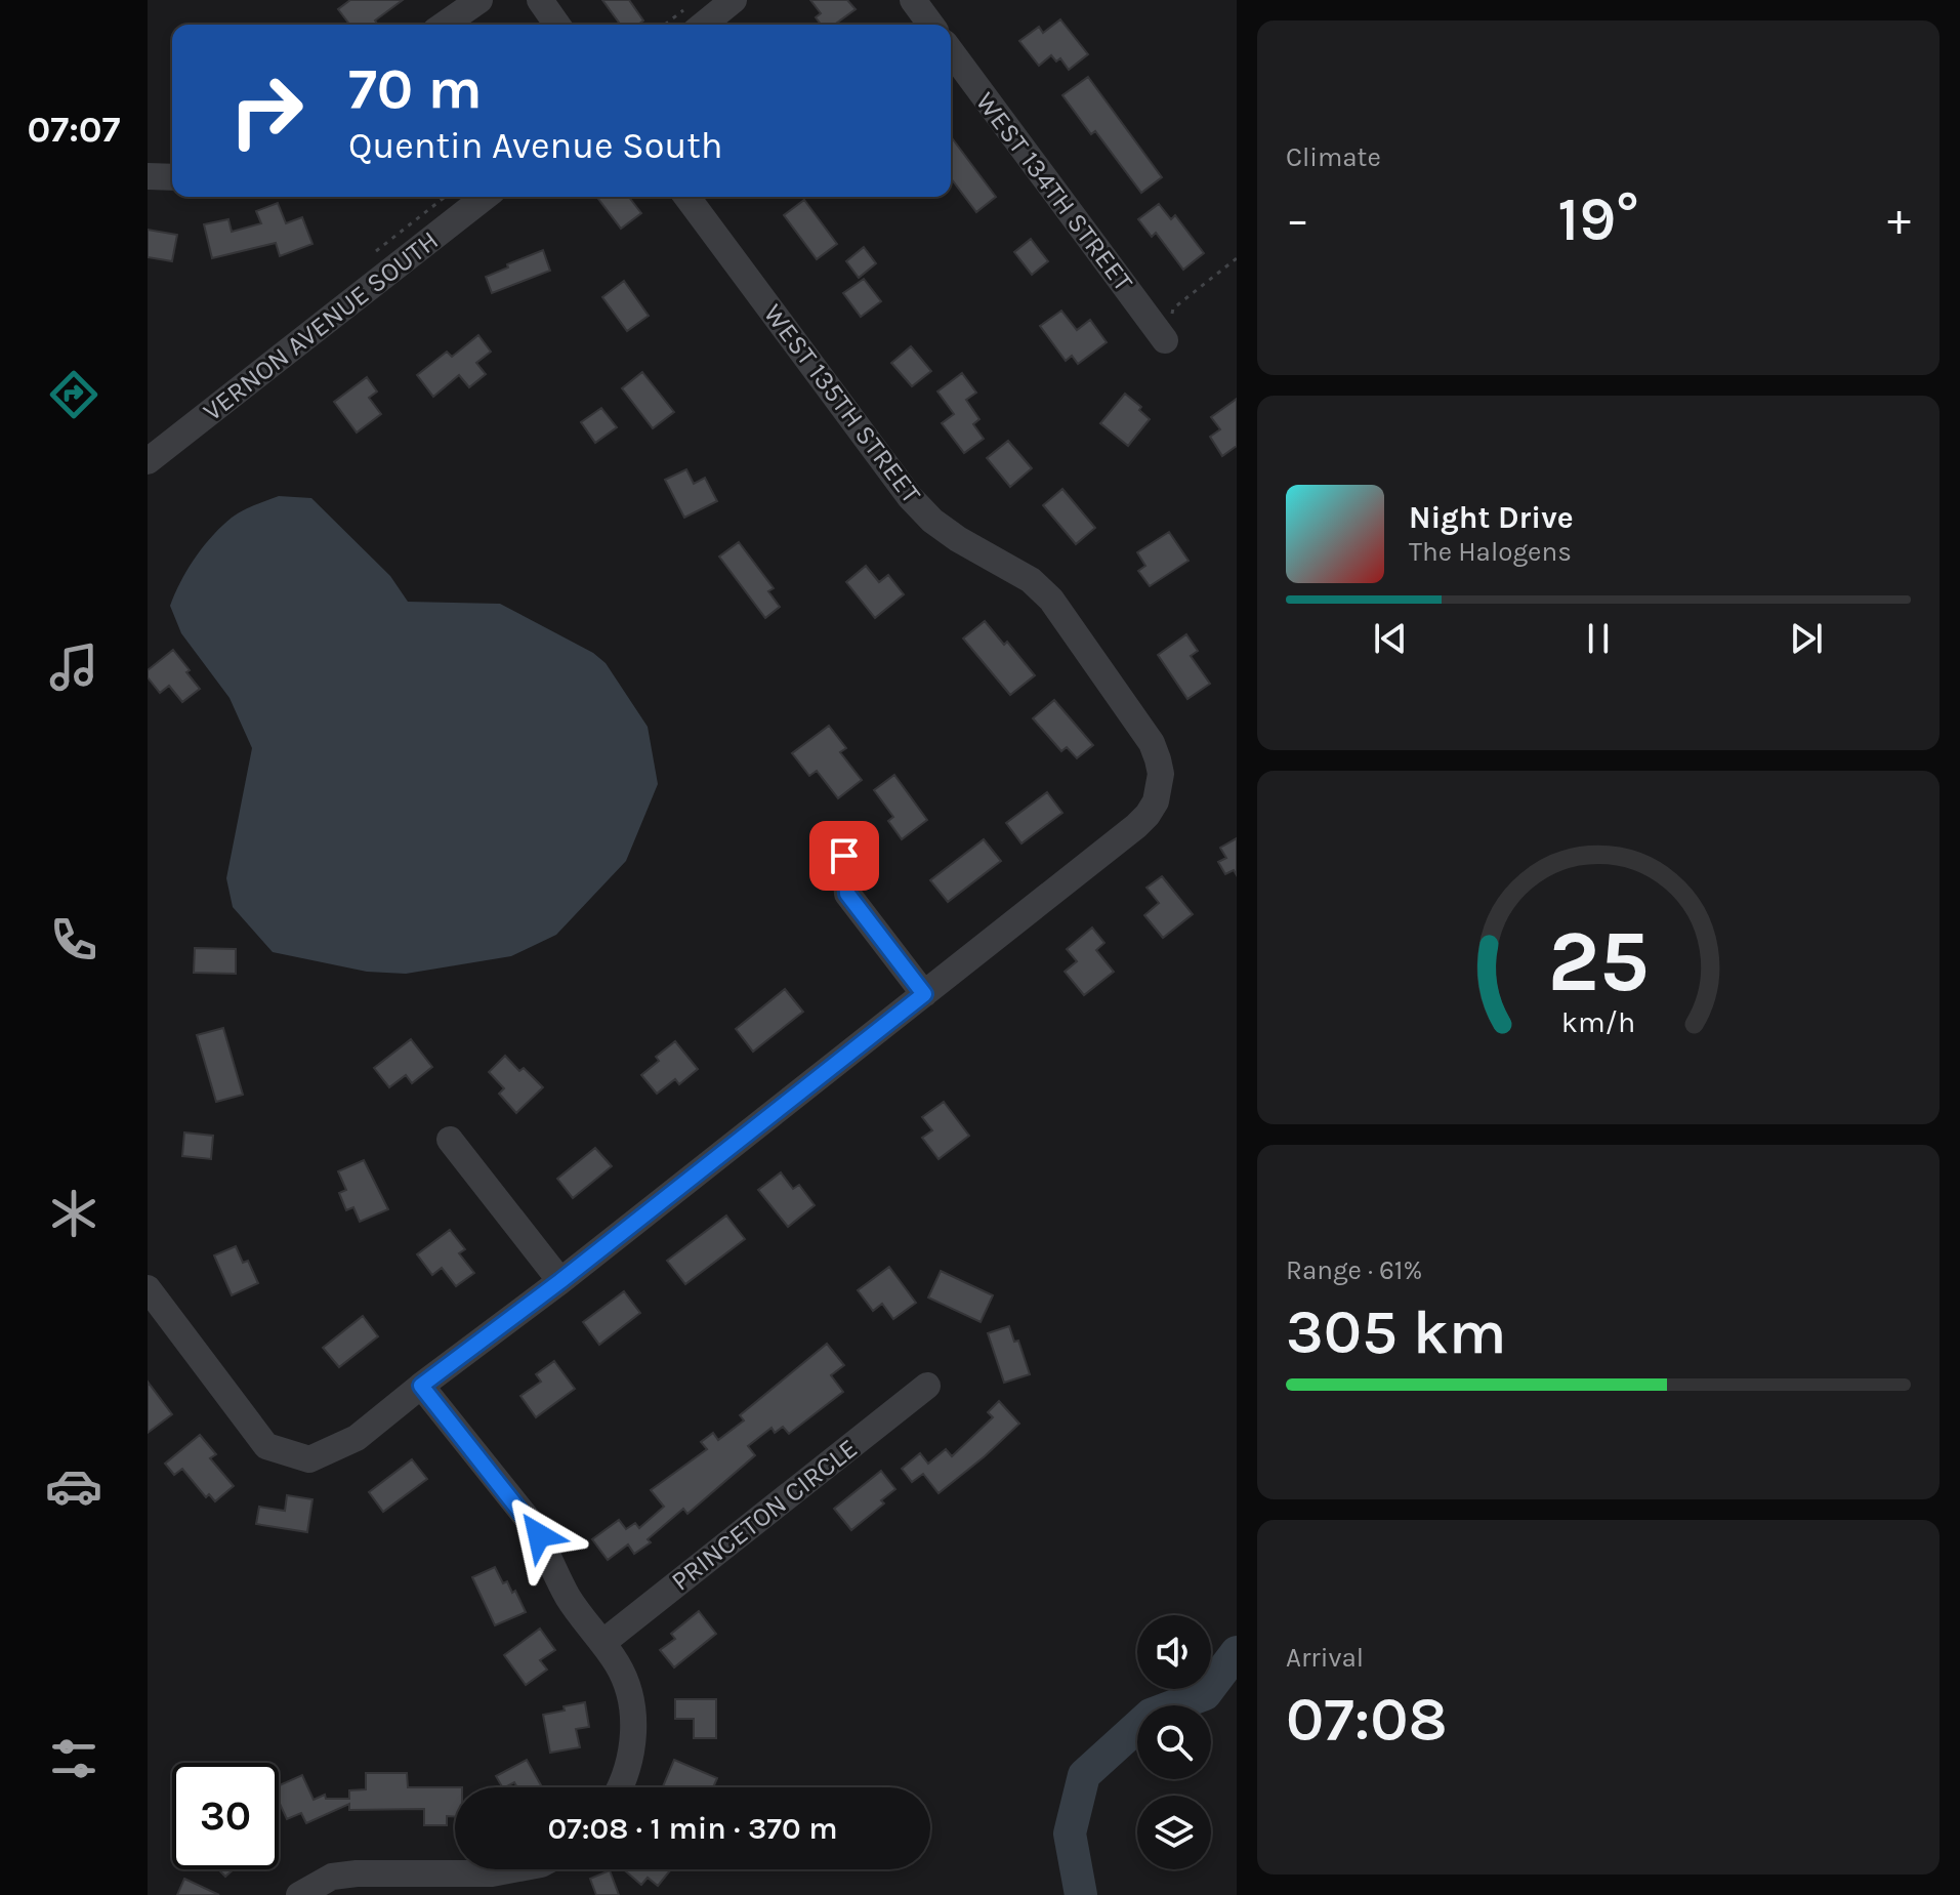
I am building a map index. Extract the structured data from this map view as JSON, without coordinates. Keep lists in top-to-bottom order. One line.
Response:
{"streets":{"street":["WEST 134TH STREET","VERNON AVENUE SOUTH","WEST 135TH STREET","PRINCETON CIRCLE"]},"page":{"tabs":"07:07","tile":["Climate",["Range · 61%","305 km"],["Arrival","07:08"]],"turn":["70 m","Quentin Avenue South"],"heat":["−","19°","+"],"song":["Night Drive","The Halogens"],"limit":"30","trip":"07:08 · 1 min · 370 m","gauge":["25","km/h"]}}
